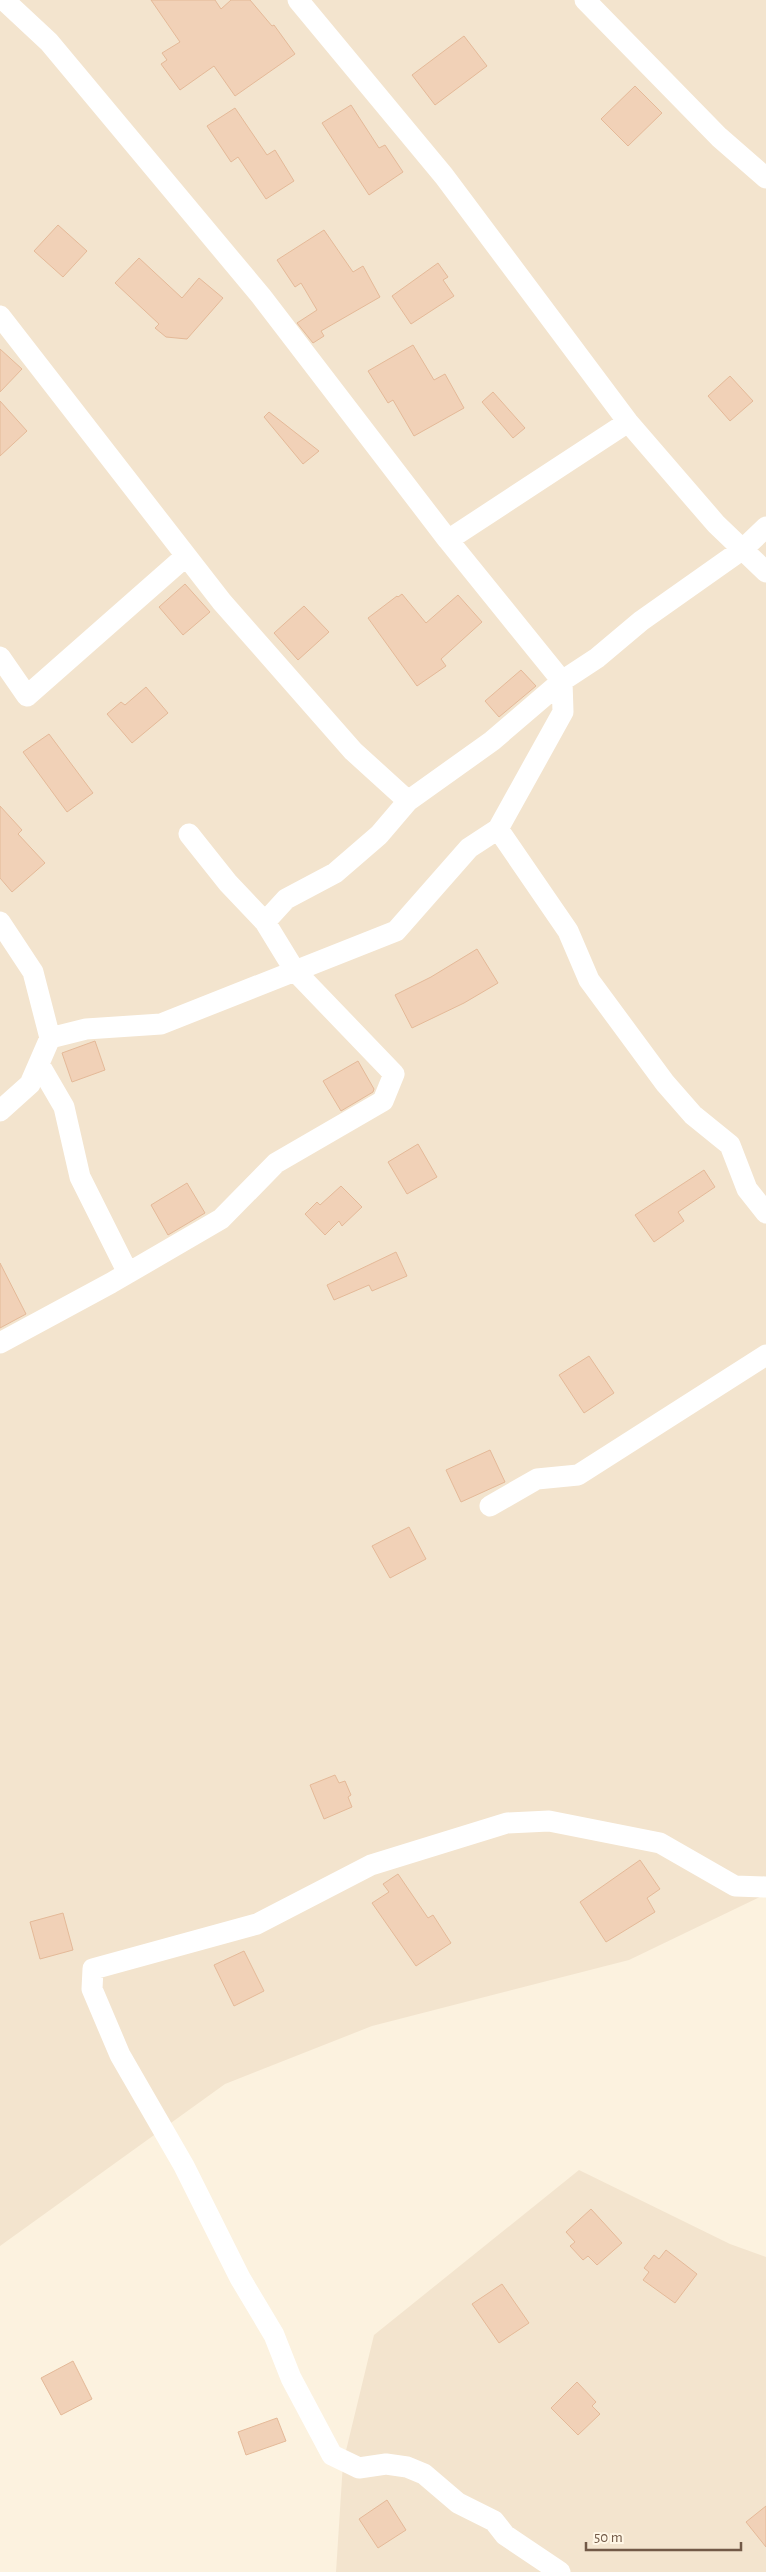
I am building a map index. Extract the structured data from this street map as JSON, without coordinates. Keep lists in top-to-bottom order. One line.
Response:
{"scale_bar":"50 m"}
